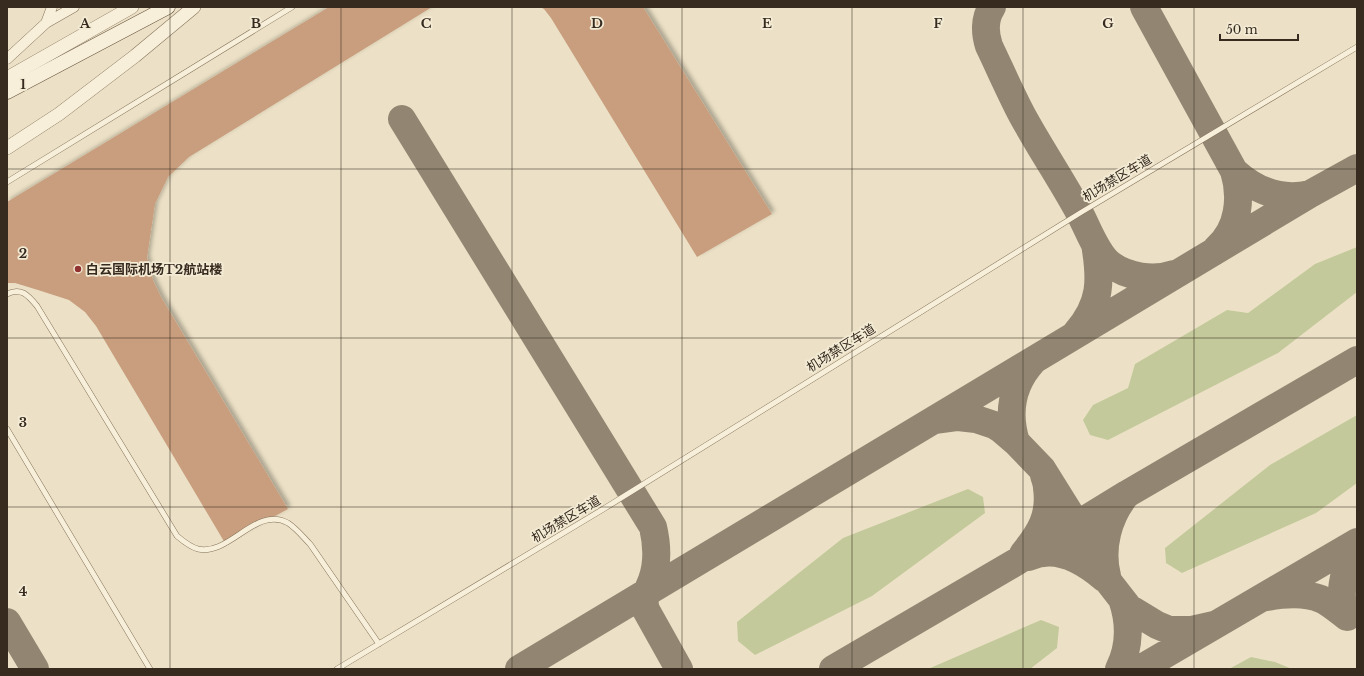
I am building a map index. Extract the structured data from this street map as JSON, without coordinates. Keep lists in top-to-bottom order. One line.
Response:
{"streets":{"lane":["机场禁区车道"]},"places":["白云国际机场T2航站楼"],"scale_bar":"50 m","grid":{"columns":["A","B","C","D","E","F","G"],"rows":["1","2","3","4"]}}
